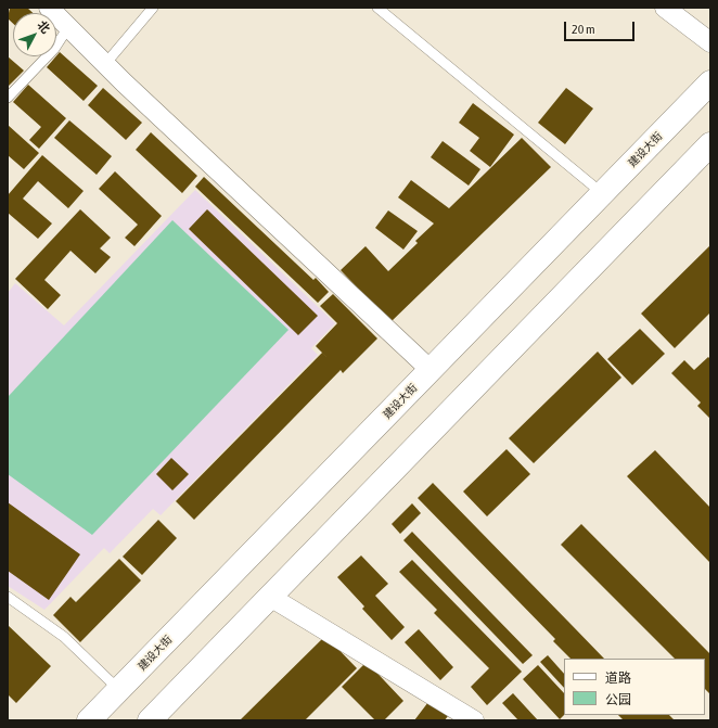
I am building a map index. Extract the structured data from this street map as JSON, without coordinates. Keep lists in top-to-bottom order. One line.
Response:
{"streets":{"main road":["建设大街"]},"legend":["道路","公园"],"scale_bar":"20 m","north":"top right"}
